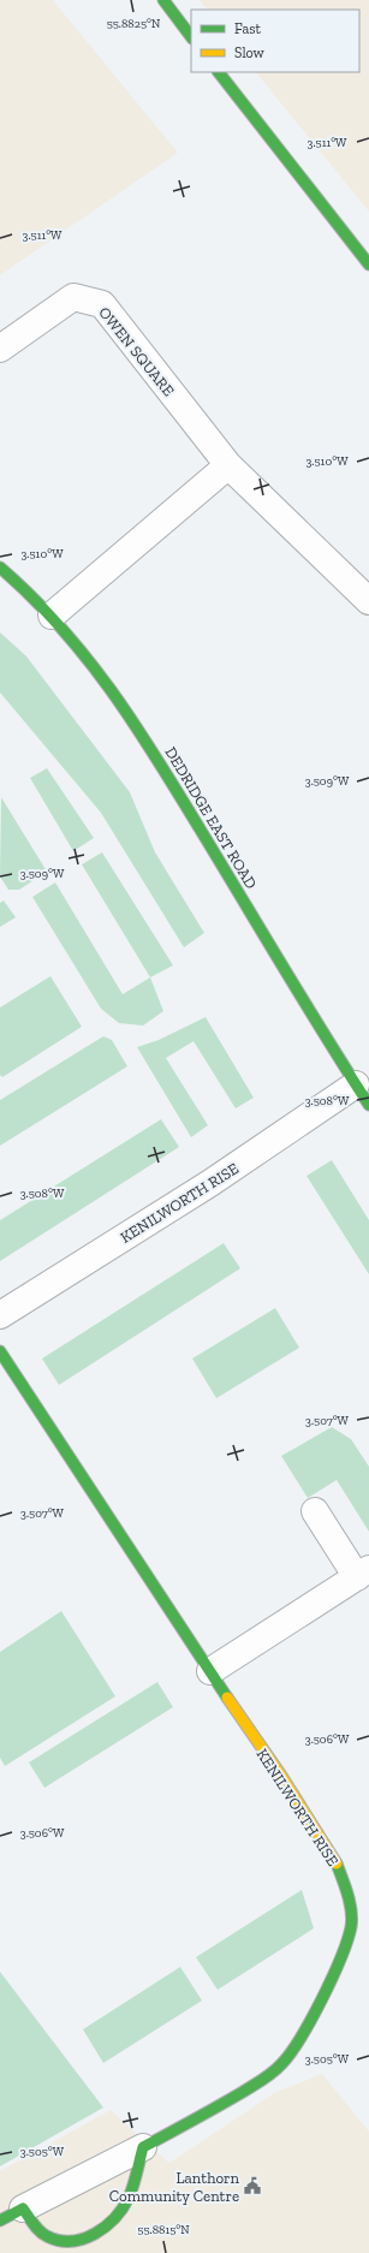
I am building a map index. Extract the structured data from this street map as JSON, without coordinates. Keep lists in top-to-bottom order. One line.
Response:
{"streets":{"street":["OWEN SQUARE","DEDRIDGE EAST ROAD","KENILWORTH RISE"]},"crossings":[["DEDRIDGE EAST ROAD","KENILWORTH RISE"]],"places":{"public building":["Lanthorn Community Centre"]},"legend":["Fast","Slow"],"coordinates":["55.8825°N","3.511°W","3.510°W","3.509°W","3.508°W","3.507°W","3.506°W","3.505°W","55.8815°N"]}
